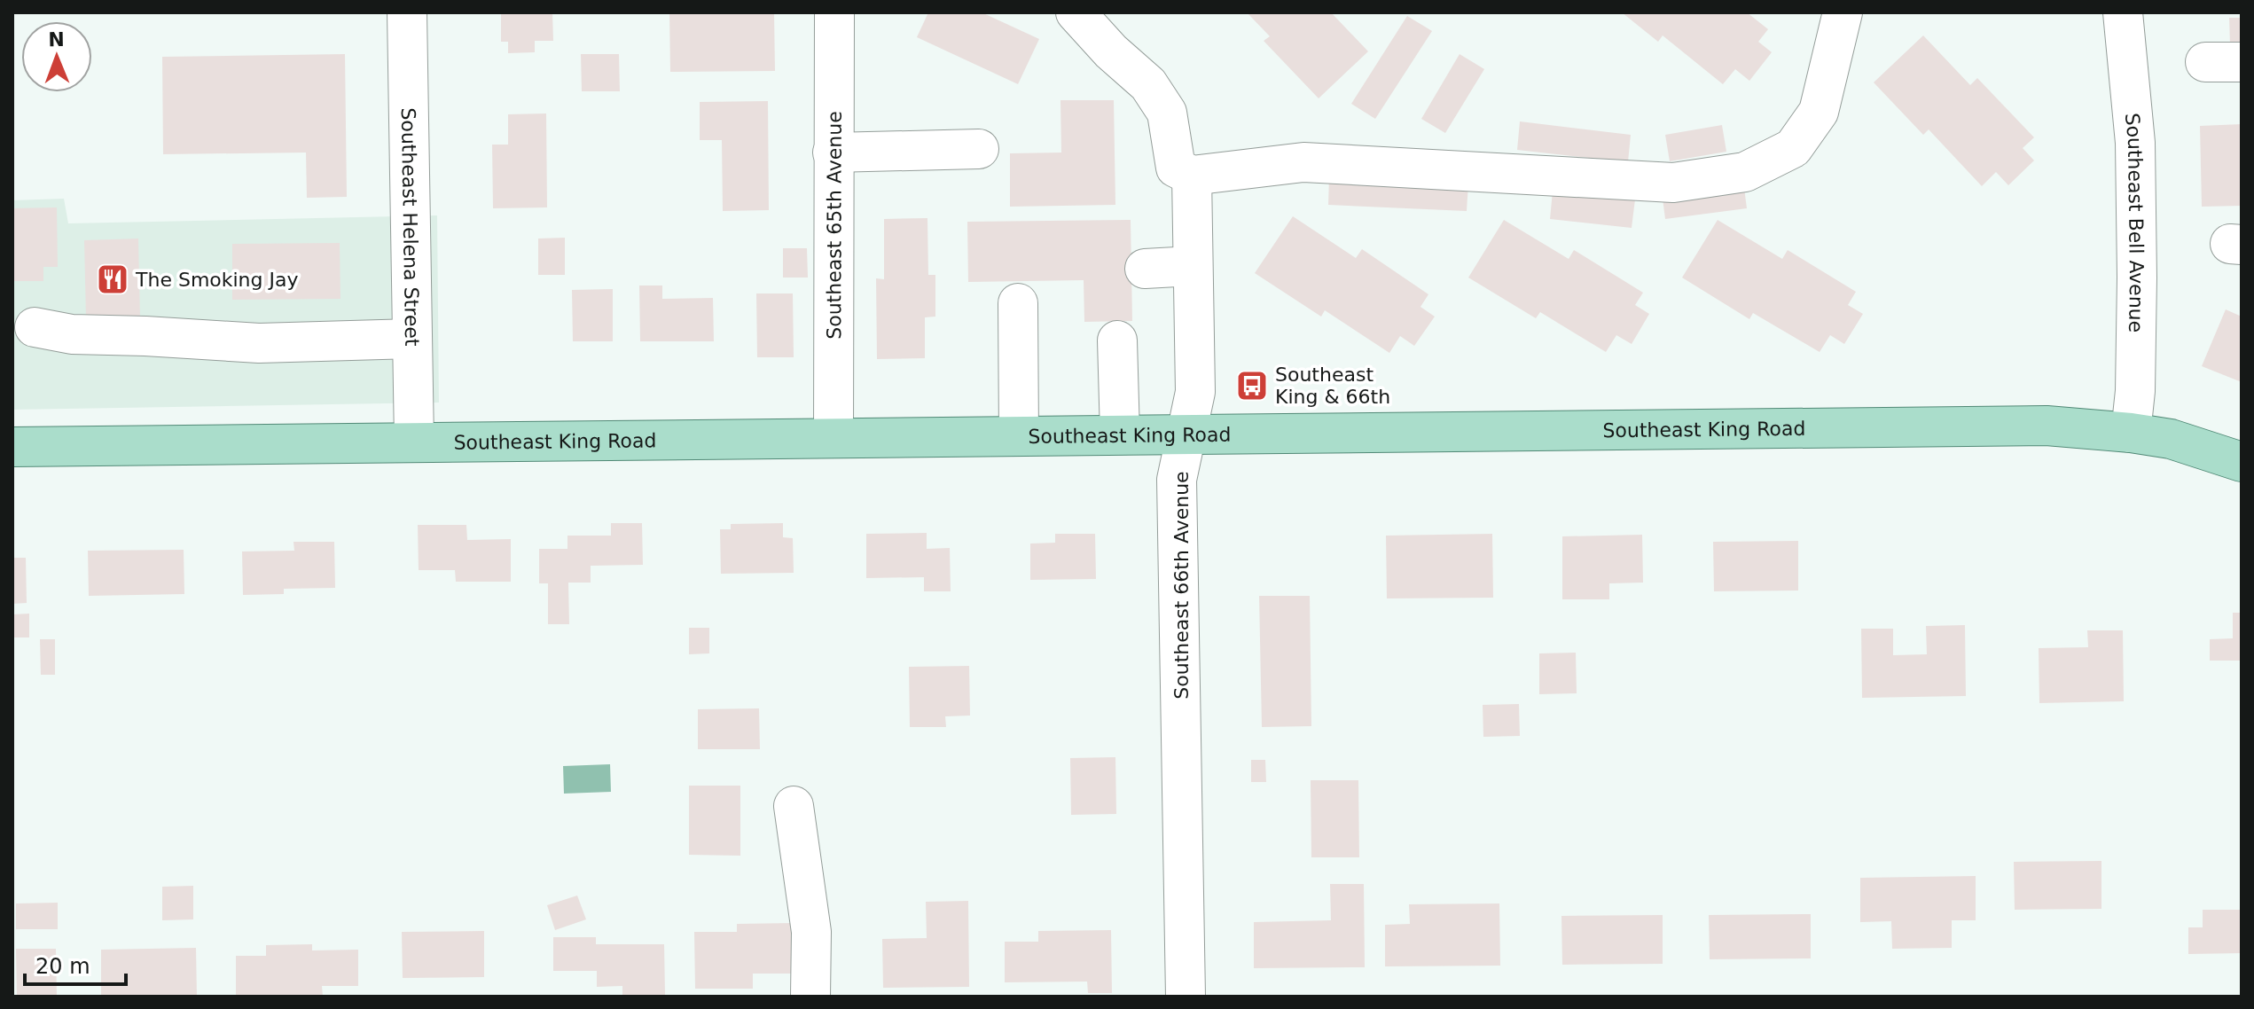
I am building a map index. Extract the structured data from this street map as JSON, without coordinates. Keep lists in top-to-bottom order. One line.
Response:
{"streets":{"main road":["Southeast King Road"],"street":["Southeast Bell Avenue","Southeast 65th Avenue","Southeast Helena Street","Southeast 66th Avenue"]},"crossings":[["Southeast Bell Avenue","Southeast King Road"],["Southeast 65th Avenue","Southeast King Road"],["Southeast Helena Street","Southeast King Road"],["Southeast King Road","Southeast 66th Avenue"]],"places":{"restaurant":["The Smoking Jay"],"bus stop":["Southeast King & 66th"]},"scale_bar":"20 m","north":"top"}
